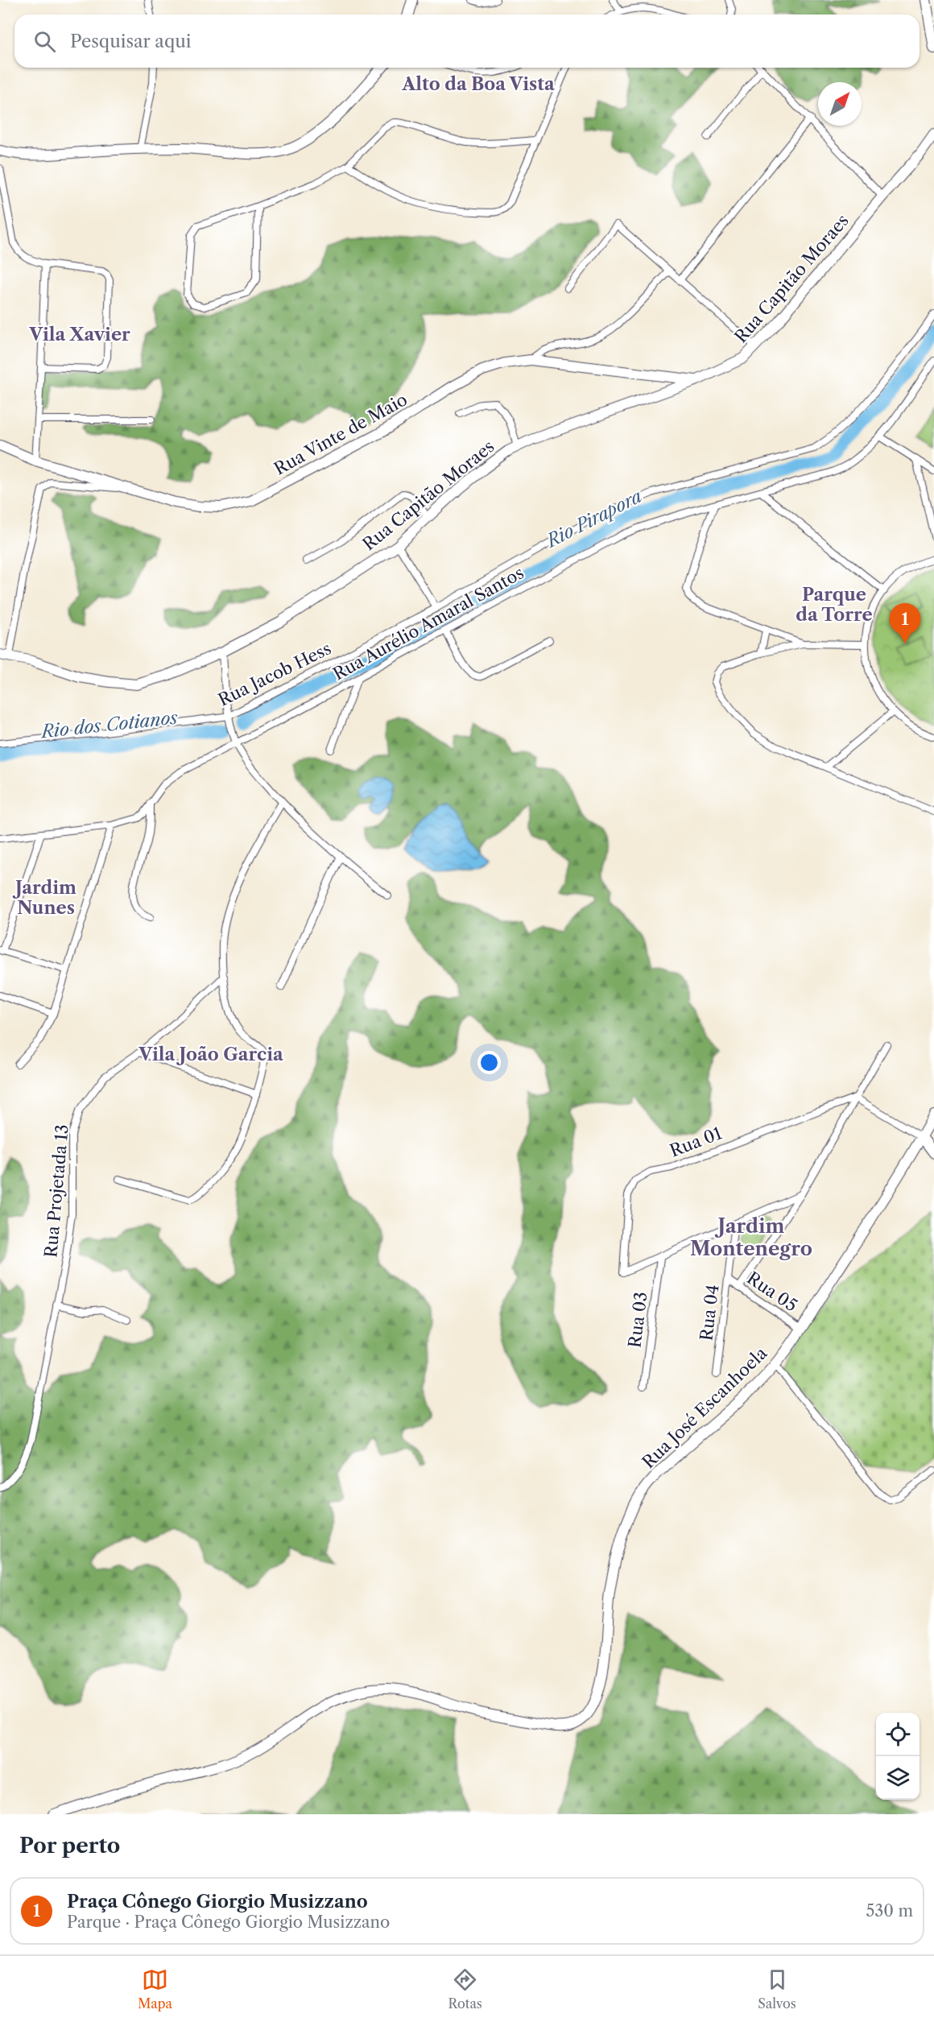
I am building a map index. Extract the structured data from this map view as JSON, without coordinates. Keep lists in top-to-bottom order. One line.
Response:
{"streets":{"street":["Rua Capitão Moraes","Rua Vinte de Maio","Rua Aurélio Amaral Santos","Rua Jacob Hess","Rua 01","Rua Projetada 13","Rua 05","Rua 04","Rua 03","Rua José Escanhoela"]},"crossings":[["Rua Capitão Moraes","Rua Vinte de Maio"],["Rua 01","Rua 03"],["Rua 05","Rua 04"],["Rua 05","Rua José Escanhoela"]],"districts":["Alto da Boa Vista","Vila Xavier","Parque da Torre","Jardim Nunes","Vila João Garcia","Jardim Montenegro"],"water":["Rio Pirapora","Rio dos Cotianos"],"north":"top right","page":{"search":"Pesquisar aqui","pins":"1","heading":"Por perto","list":[{"mark":"1","name":"Praça Cônego Giorgio Musizzano","note":"Parque · Praça Cônego Giorgio Musizzano","value":"530 m"}],"nav":["Mapa","Rotas","Salvos"]}}
